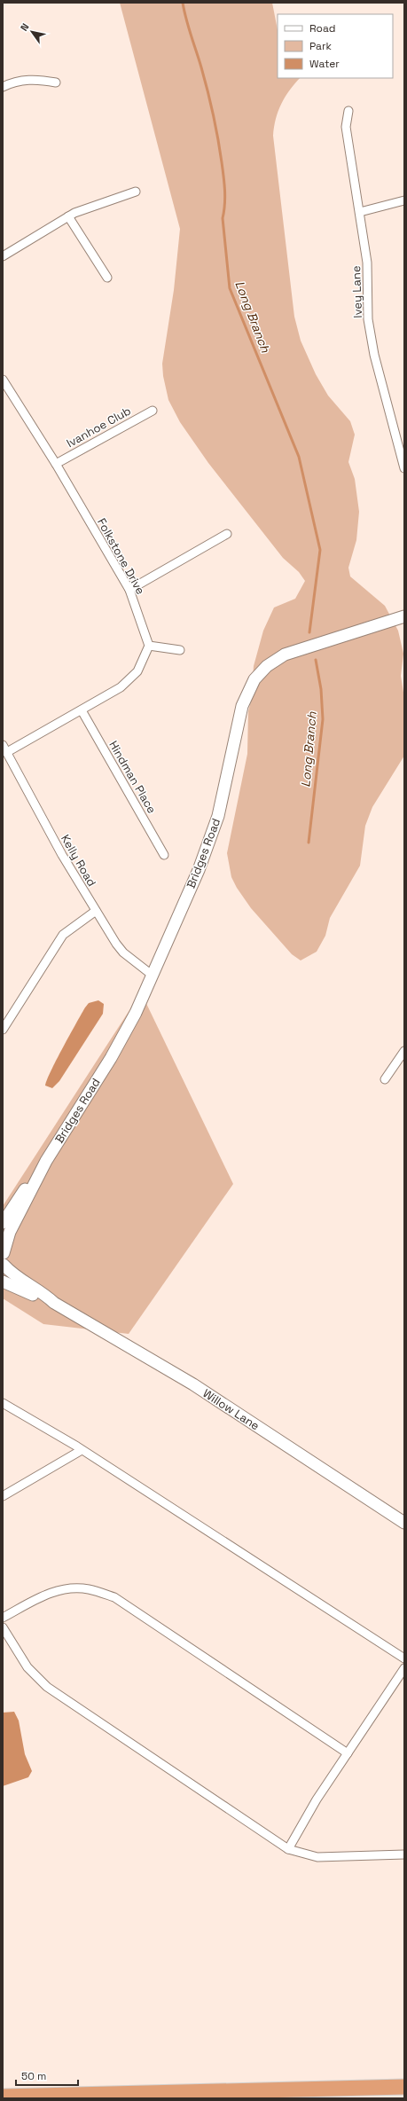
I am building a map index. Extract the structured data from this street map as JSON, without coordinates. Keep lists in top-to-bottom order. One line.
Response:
{"streets":{"street":["Ivey Lane","Ivanhoe Club","Folkstone Drive","Hindman Place","Bridges Road","Kelly Road","Willow Lane"]},"crossings":[["Ivanhoe Club","Folkstone Drive"],["Bridges Road","Kelly Road"],["Bridges Road","Willow Lane"]],"water":["Long Branch"],"legend":["Road","Park","Water"],"scale_bar":"50 m","north":"top left"}
